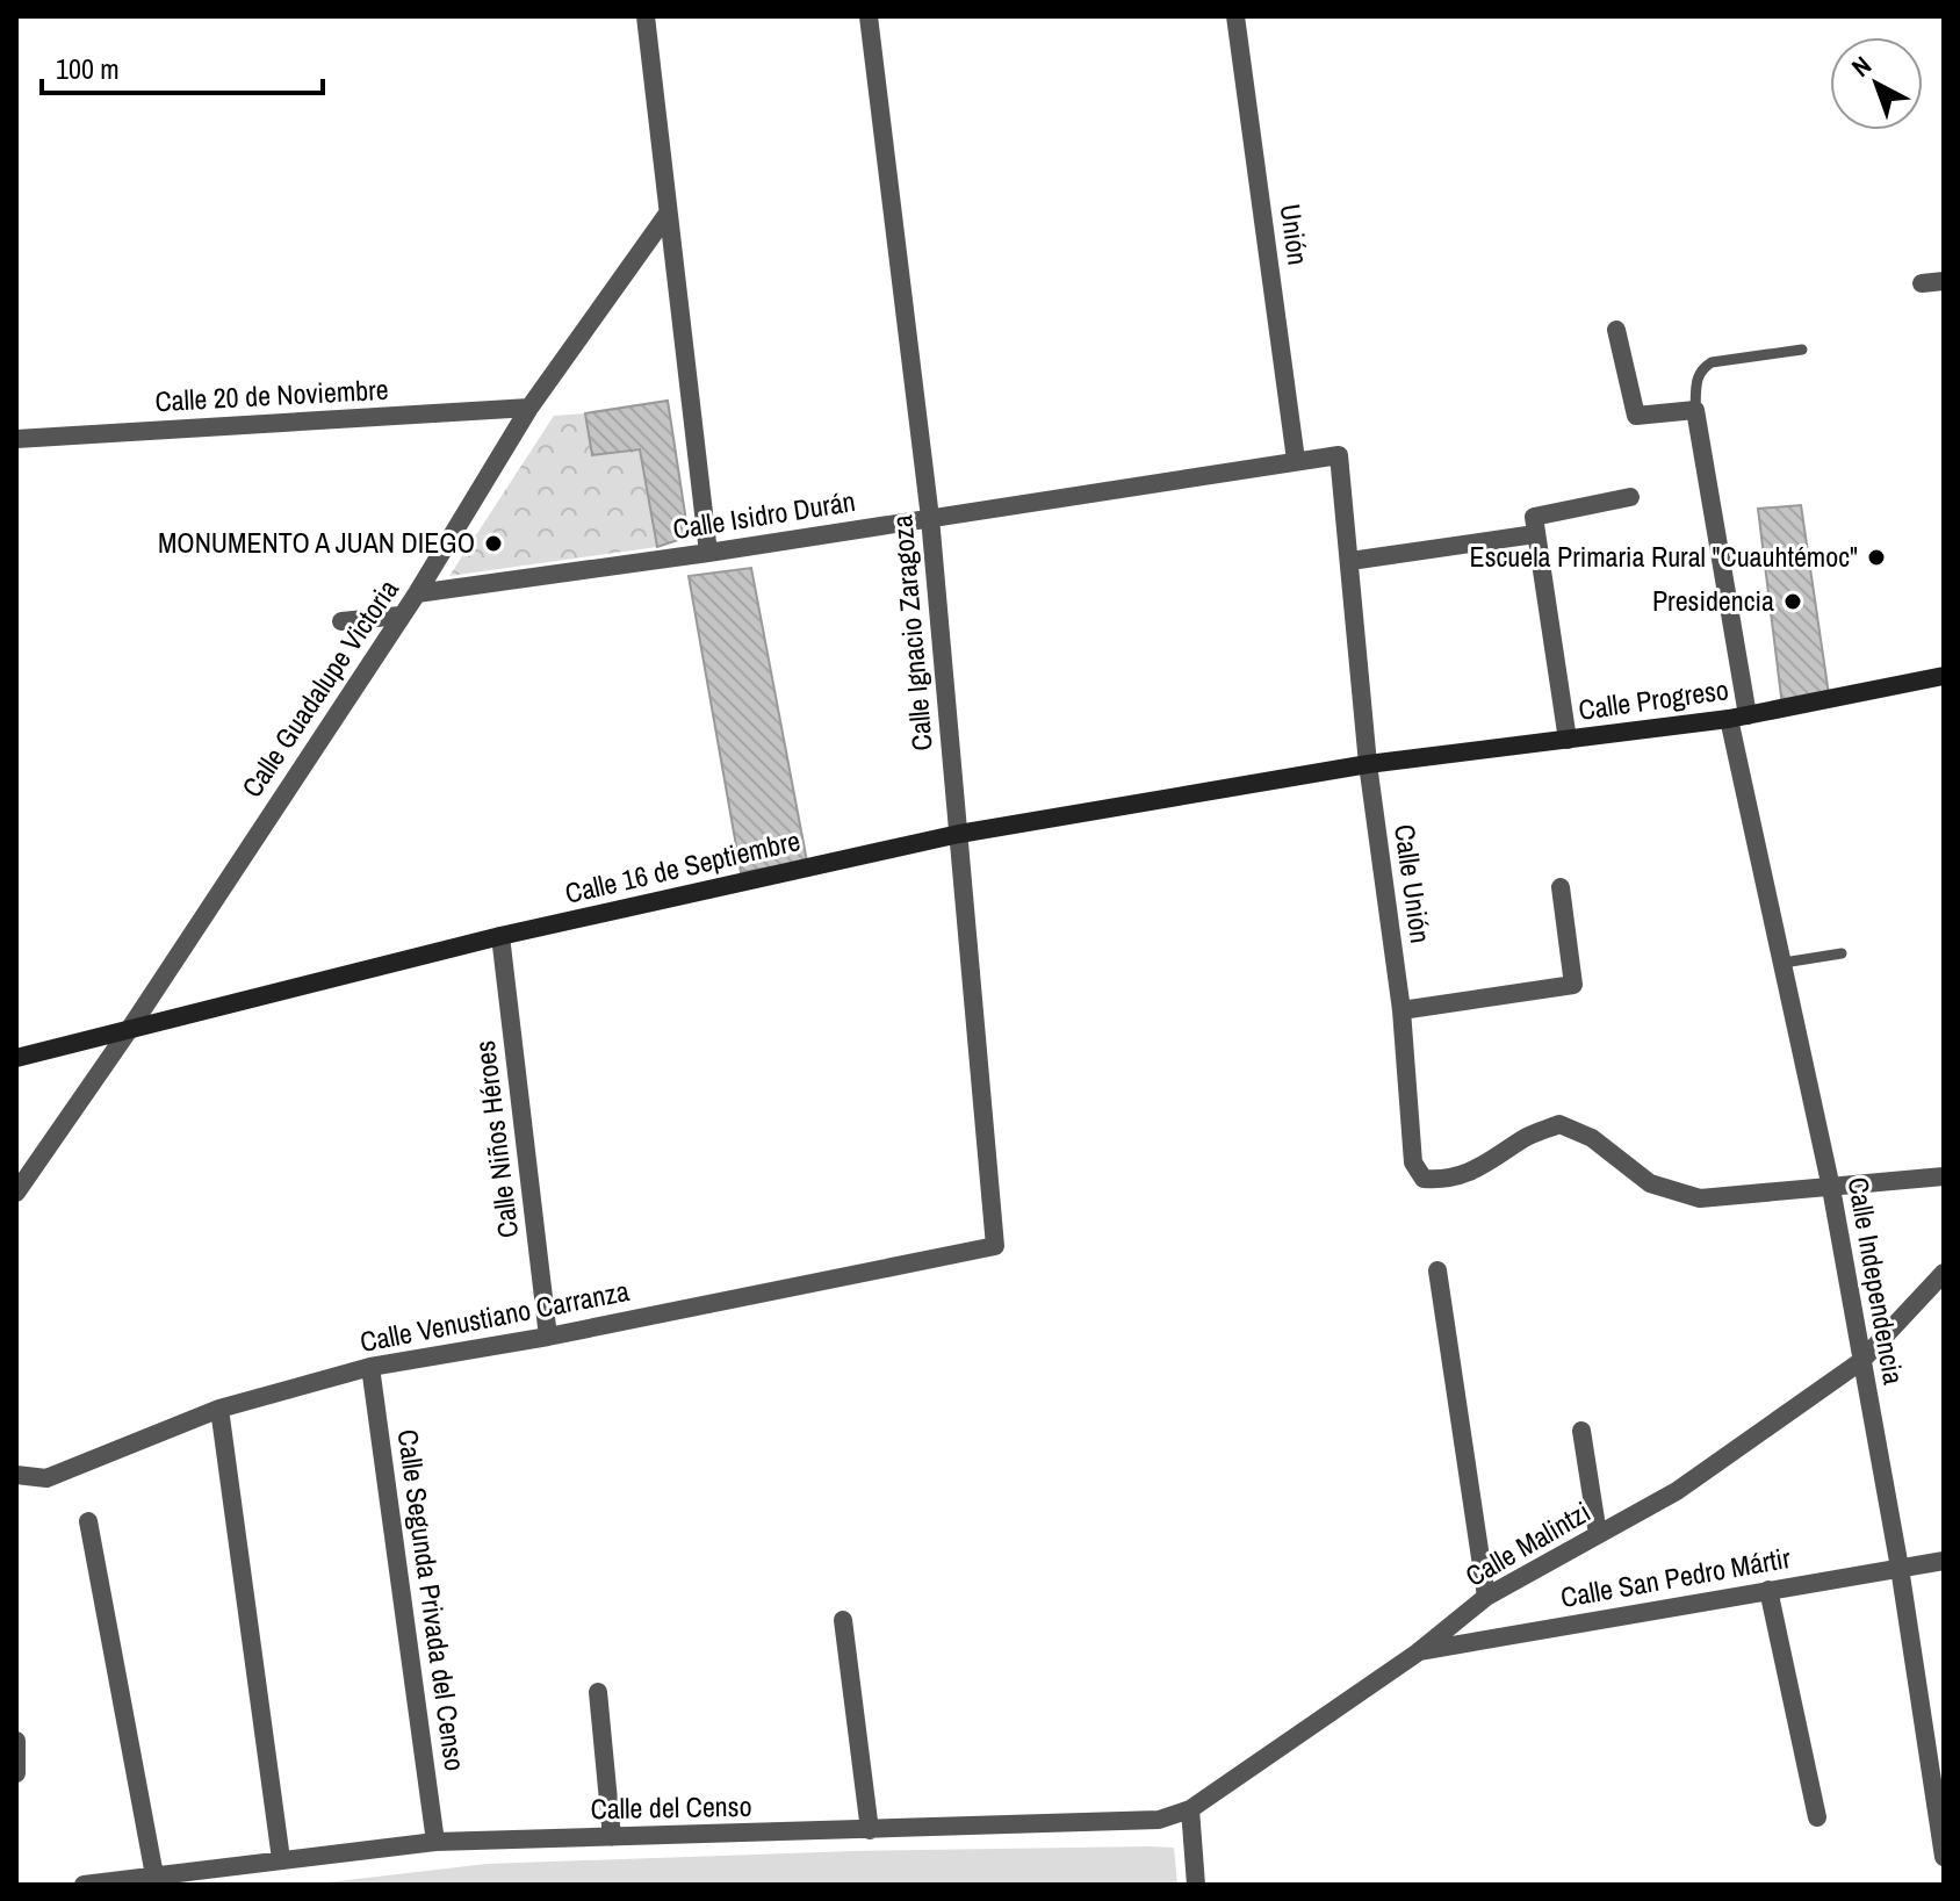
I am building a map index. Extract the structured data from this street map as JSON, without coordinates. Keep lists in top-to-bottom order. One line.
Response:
{"streets":{"street":["Unión","Calle 20 de Noviembre","Calle Isidro Durán","Calle Ignacio Zaragoza","Calle Guadalupe Victoria","Calle Progreso","Calle 16 de Septiembre","Calle Unión","Calle Niños Héroes","Calle Independencia","Calle Venustiano Carranza","Calle Malintzi","Calle San Pedro Mártir","Calle Segunda Privada del Censo","Calle del Censo"]},"crossings":[["Unión","Calle Isidro Durán"],["Calle 20 de Noviembre","Calle Guadalupe Victoria"],["Calle Isidro Durán","Calle Ignacio Zaragoza"],["Calle Isidro Durán","Calle Guadalupe Victoria"],["Calle Ignacio Zaragoza","Calle 16 de Septiembre"],["Calle Ignacio Zaragoza","Calle Venustiano Carranza"],["Calle Guadalupe Victoria","Calle 16 de Septiembre"],["Calle Progreso","Calle 16 de Septiembre"],["Calle Progreso","Calle Unión"],["Calle Progreso","Calle Independencia"],["Calle 16 de Septiembre","Calle Unión"],["Calle 16 de Septiembre","Calle Niños Héroes"],["Calle Unión","Calle Independencia"],["Calle Niños Héroes","Calle Venustiano Carranza"],["Calle Independencia","Calle Malintzi"],["Calle Independencia","Calle San Pedro Mártir"],["Calle Venustiano Carranza","Calle Segunda Privada del Censo"],["Calle Malintzi","Calle San Pedro Mártir"],["Calle Malintzi","Calle del Censo"],["Calle Segunda Privada del Censo","Calle del Censo"]],"places":["MONUMENTO A JUAN DIEGO","Escuela Primaria Rural \"Cuauhtémoc\"","Presidencia"],"scale_bar":"100 m","north":"top left"}
